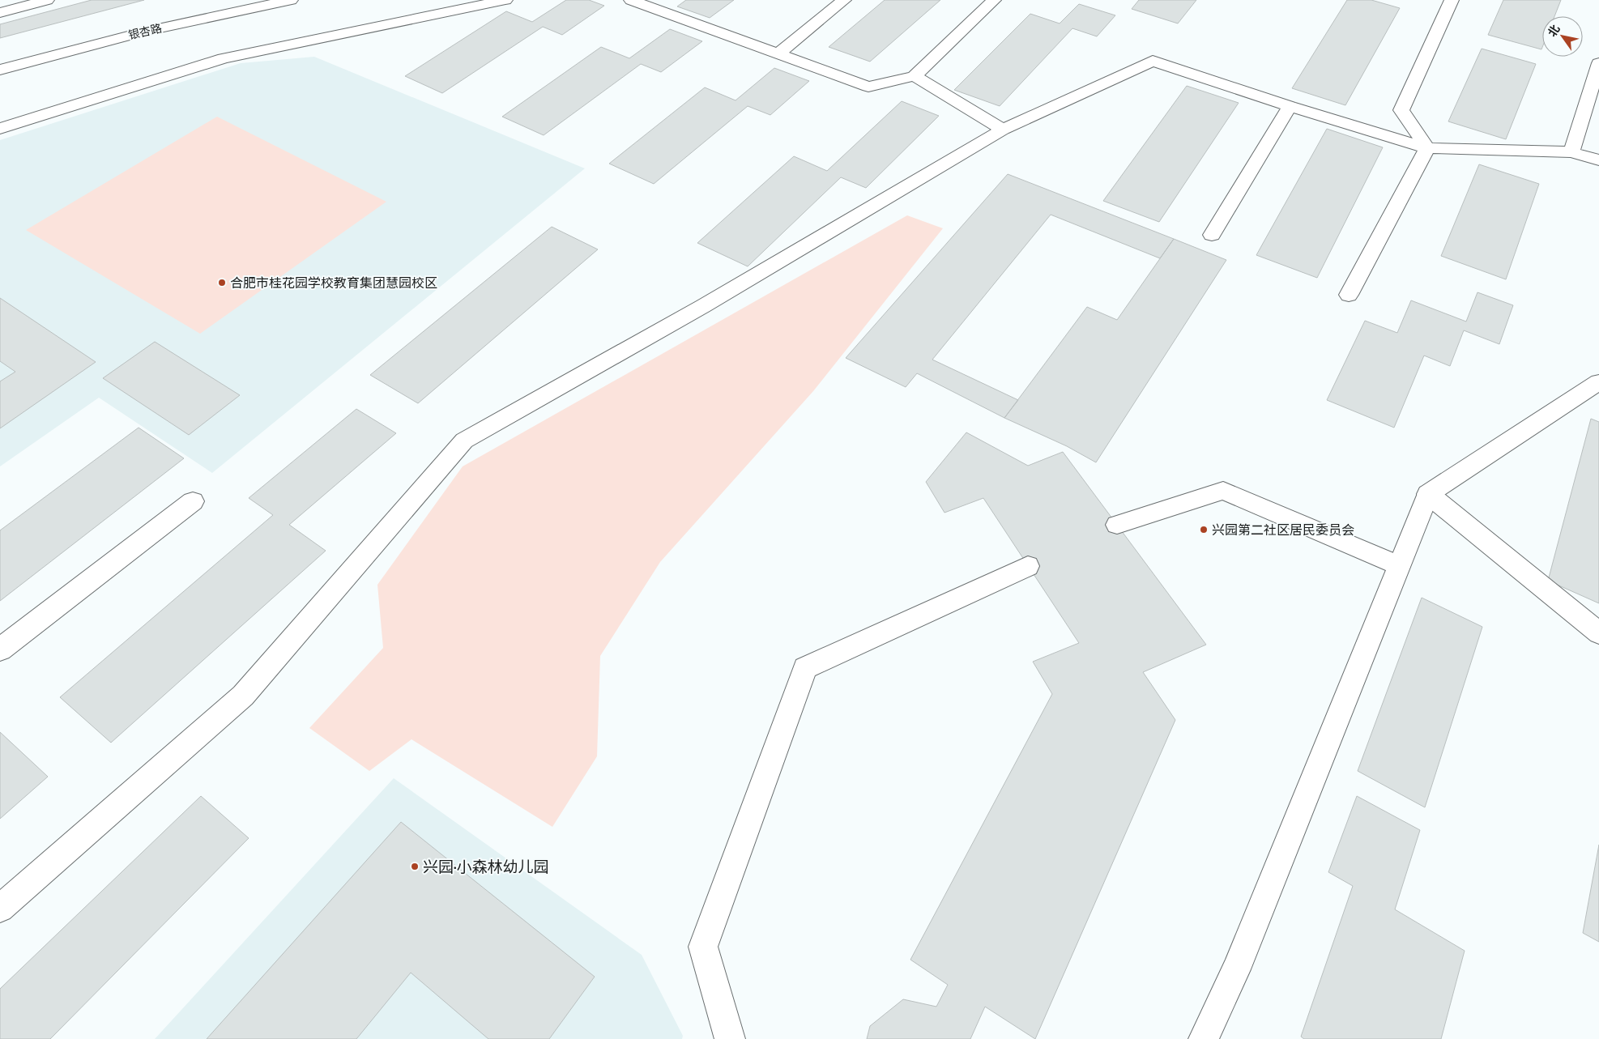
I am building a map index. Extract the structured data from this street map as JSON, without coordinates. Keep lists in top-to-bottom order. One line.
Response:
{"streets":{"street":["银杏路"]},"places":["合肥市桂花园学校教育集团慧园校区","兴园第二社区居民委员会","兴园·小森林幼儿园"],"north":"top left"}
